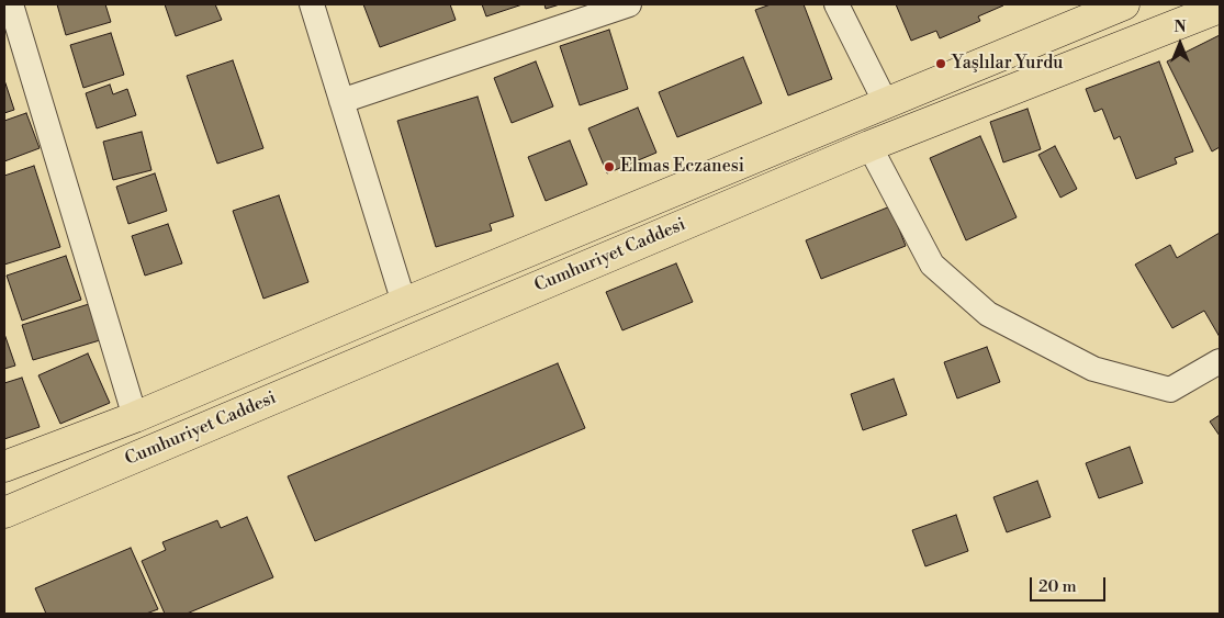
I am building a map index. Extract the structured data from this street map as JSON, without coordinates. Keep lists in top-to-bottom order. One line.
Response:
{"streets":{"main road":["Cumhuriyet Caddesi"]},"places":["Yaşlılar Yurdu","Elmas Eczanesi"],"scale_bar":"20 m","north":"top"}
